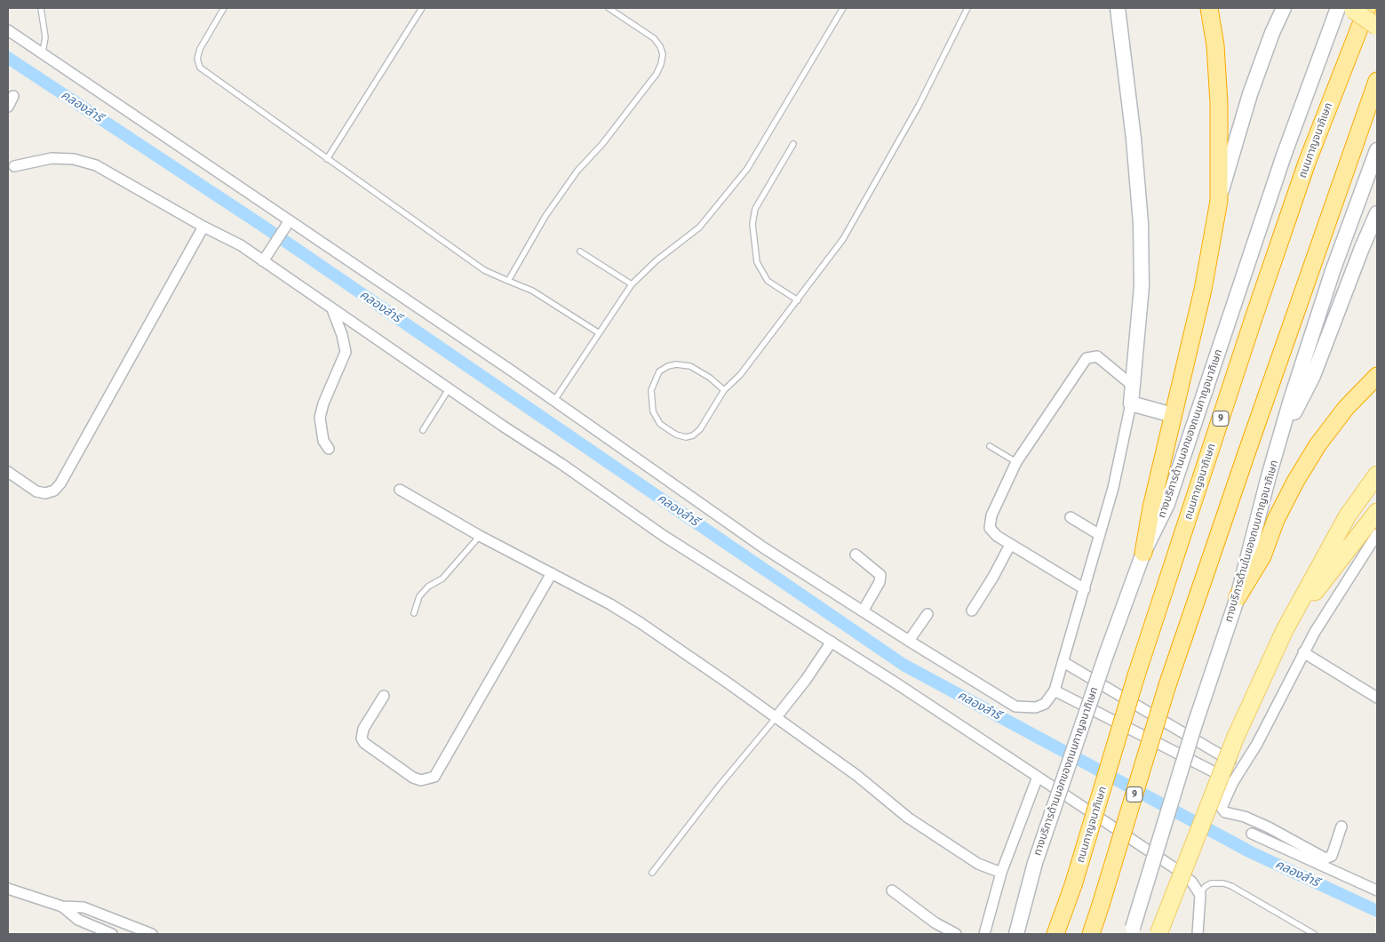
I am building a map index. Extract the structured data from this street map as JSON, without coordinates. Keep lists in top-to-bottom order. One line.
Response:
{"streets":{"highway":["ถนนกาญจนาภิเษก","9"],"main road":["ทางบริการด้านนอกของถนนกาญจนาภิเษก","ทางบริการด้านในของถนนกาญจนาภิเษก"]},"crossings":[["ถนนกาญจนาภิเษก","ทางบริการด้านนอกของถนนกาญจนาภิเษก"]],"water":["คลองลำรี"]}
